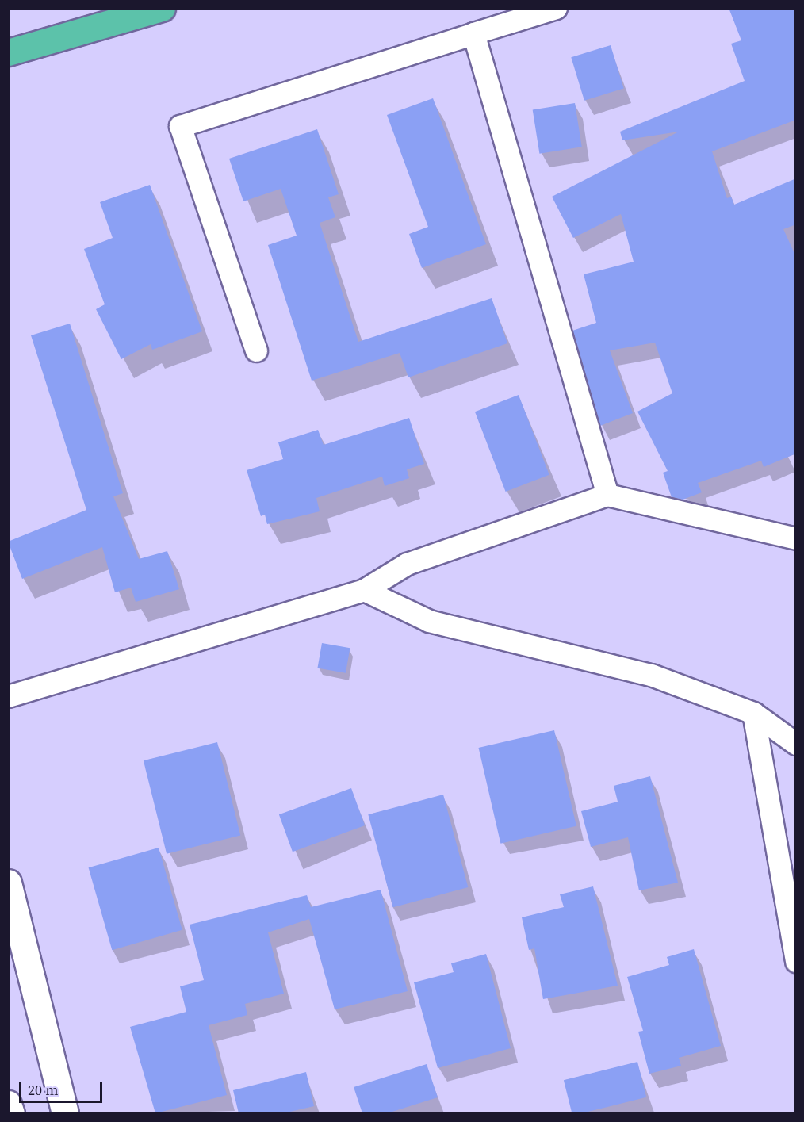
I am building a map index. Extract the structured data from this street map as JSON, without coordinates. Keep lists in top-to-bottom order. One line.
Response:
{"scale_bar":"20 m"}
